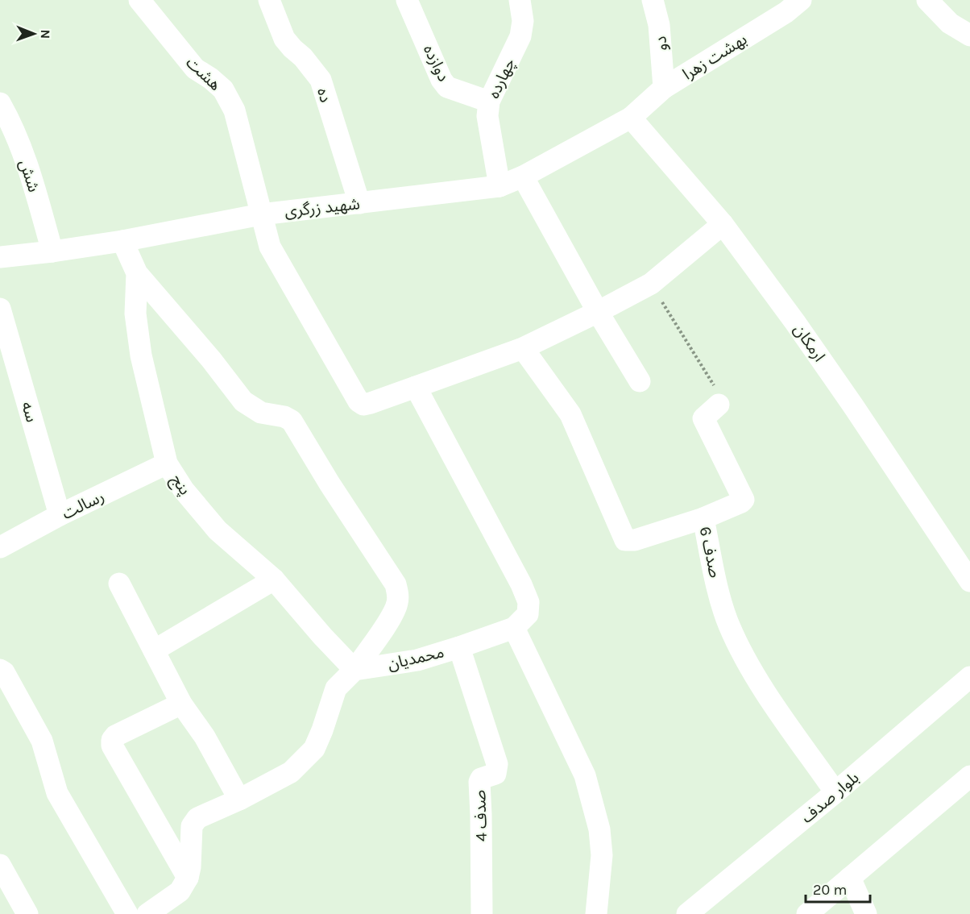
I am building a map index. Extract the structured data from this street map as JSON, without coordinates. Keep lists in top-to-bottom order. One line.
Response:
{"streets":{"street":["دو","بهشت زهرا","دوازده","هشت","چهارده","ده","شش","شهید زرگری","ارمکان","سه","پنج","رسالت","صدف 6","محمدیان","بلوار صدف","صدف 4"]},"crossings":[["دو","بهشت زهرا"],["بهشت زهرا","شهید زرگری"],["بهشت زهرا","ارمکان"],["دوازده","چهارده"],["هشت","شهید زرگری"],["چهارده","شهید زرگری"],["ده","شهید زرگری"],["شش","شهید زرگری"],["شهید زرگری","ارمکان"],["شهید زرگری","پنج"],["سه","رسالت"],["پنج","رسالت"],["پنج","محمدیان"],["صدف 6","بلوار صدف"],["محمدیان","صدف 4"]],"scale_bar":"20 m","north":"right"}
